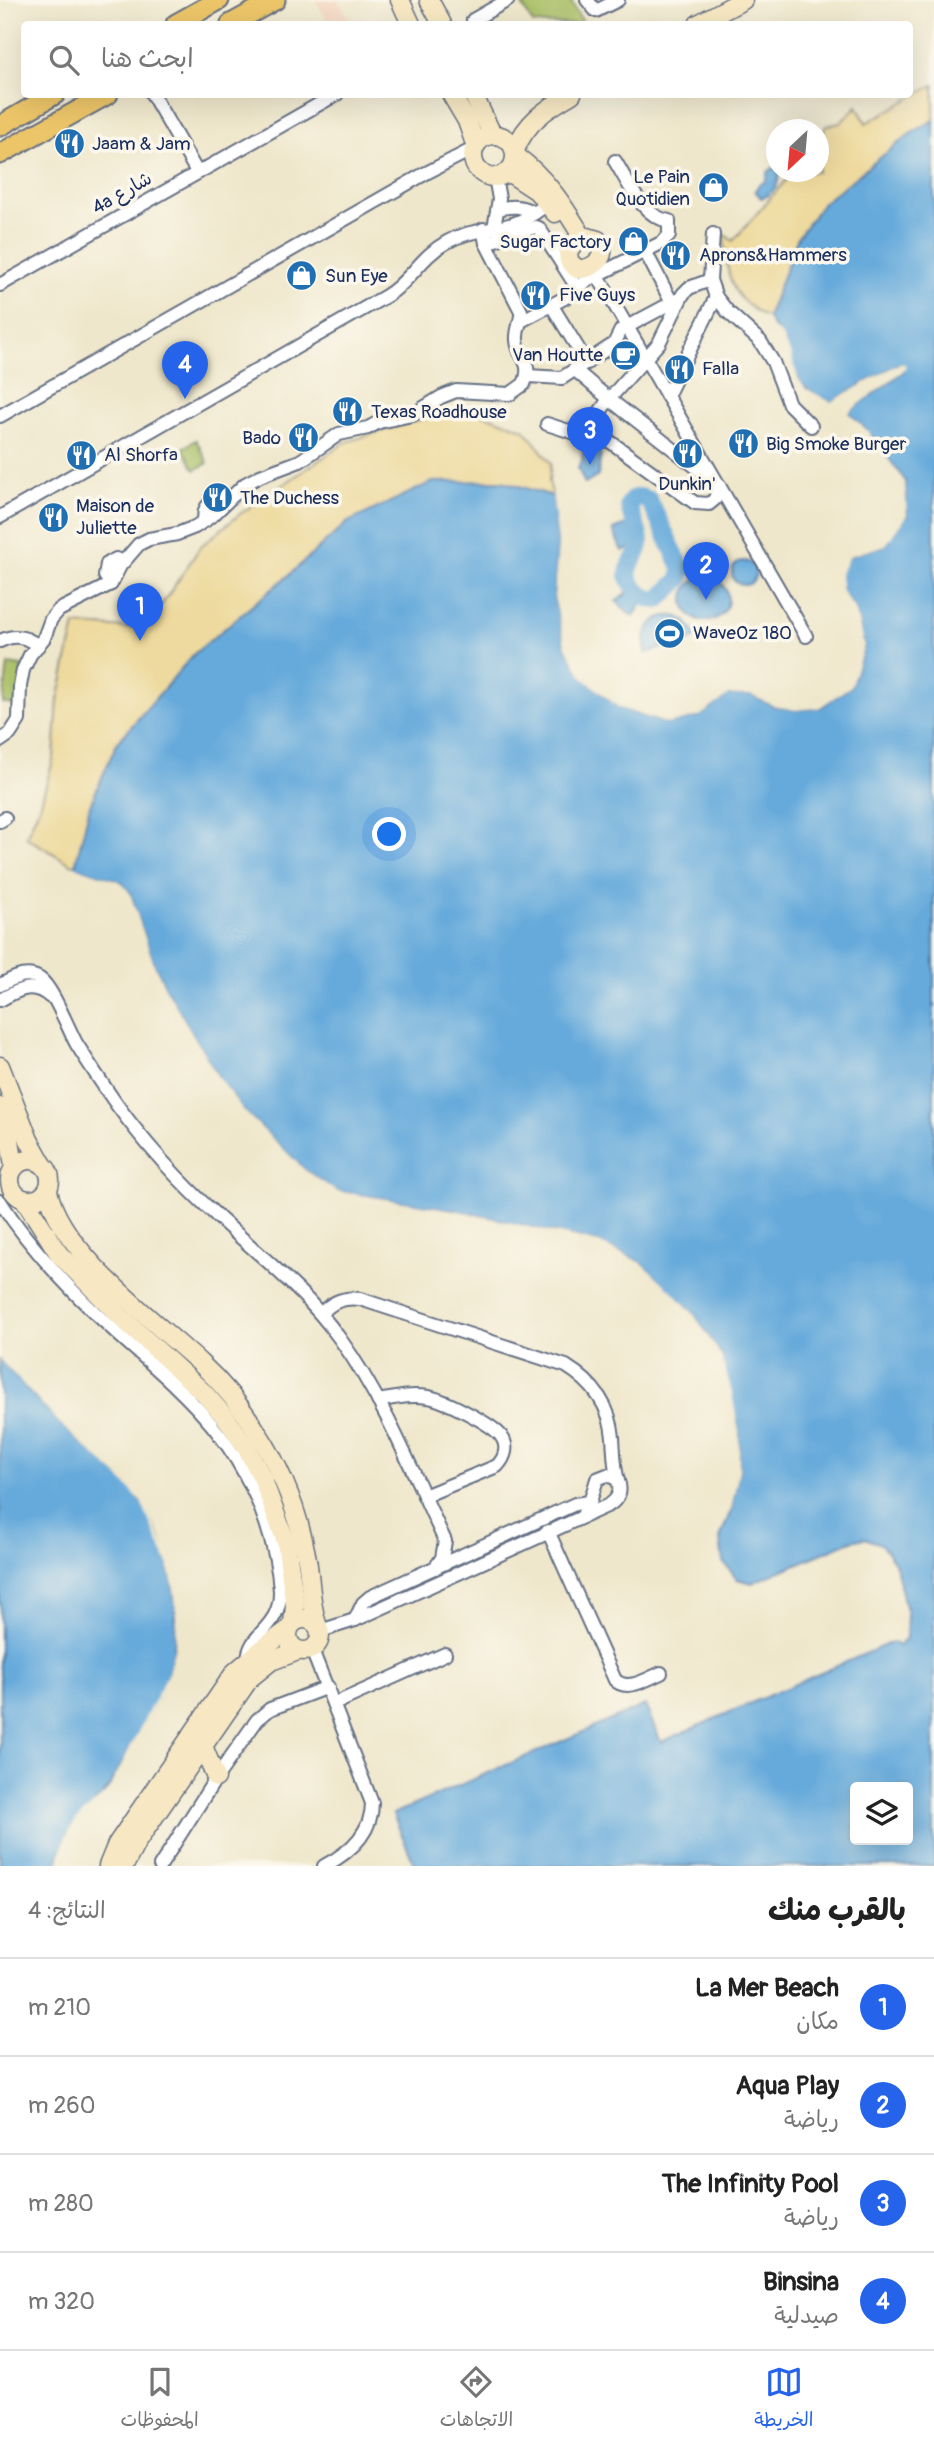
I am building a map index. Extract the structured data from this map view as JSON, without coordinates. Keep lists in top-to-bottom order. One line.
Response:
{"streets":{"street":["4a شارع"]},"places":{"restaurant":["Jaam & Jam","Aprons&Hammers","Five Guys","Falla","Texas Roadhouse","Bado","Big Smoke Burger","Dunkin'","Al Shorfa","The Duchess","Maison de Juliette"],"shop":["Le Pain Quotidien","Sugar Factory","Sun Eye"],"cafe":["Van Houtte"],"sports":["WaveOz 180"]},"north":"bottom left","page":{"search":"ابحث هنا","pins":["4","3","2","1"],"heading":["بالقرب منك","النتائج: 4"],"list":[{"mark":"1","name":"La Mer Beach","note":"مكان","value":"210 m"},{"mark":"2","name":"Aqua Play","note":"رياضة","value":"260 m"},{"mark":"3","name":"The Infinity Pool","note":"رياضة","value":"280 m"},{"mark":"4","name":"Binsina","note":"صيدلية","value":"320 m"}],"nav":["الخريطة","الاتجاهات","المحفوظات"]}}
